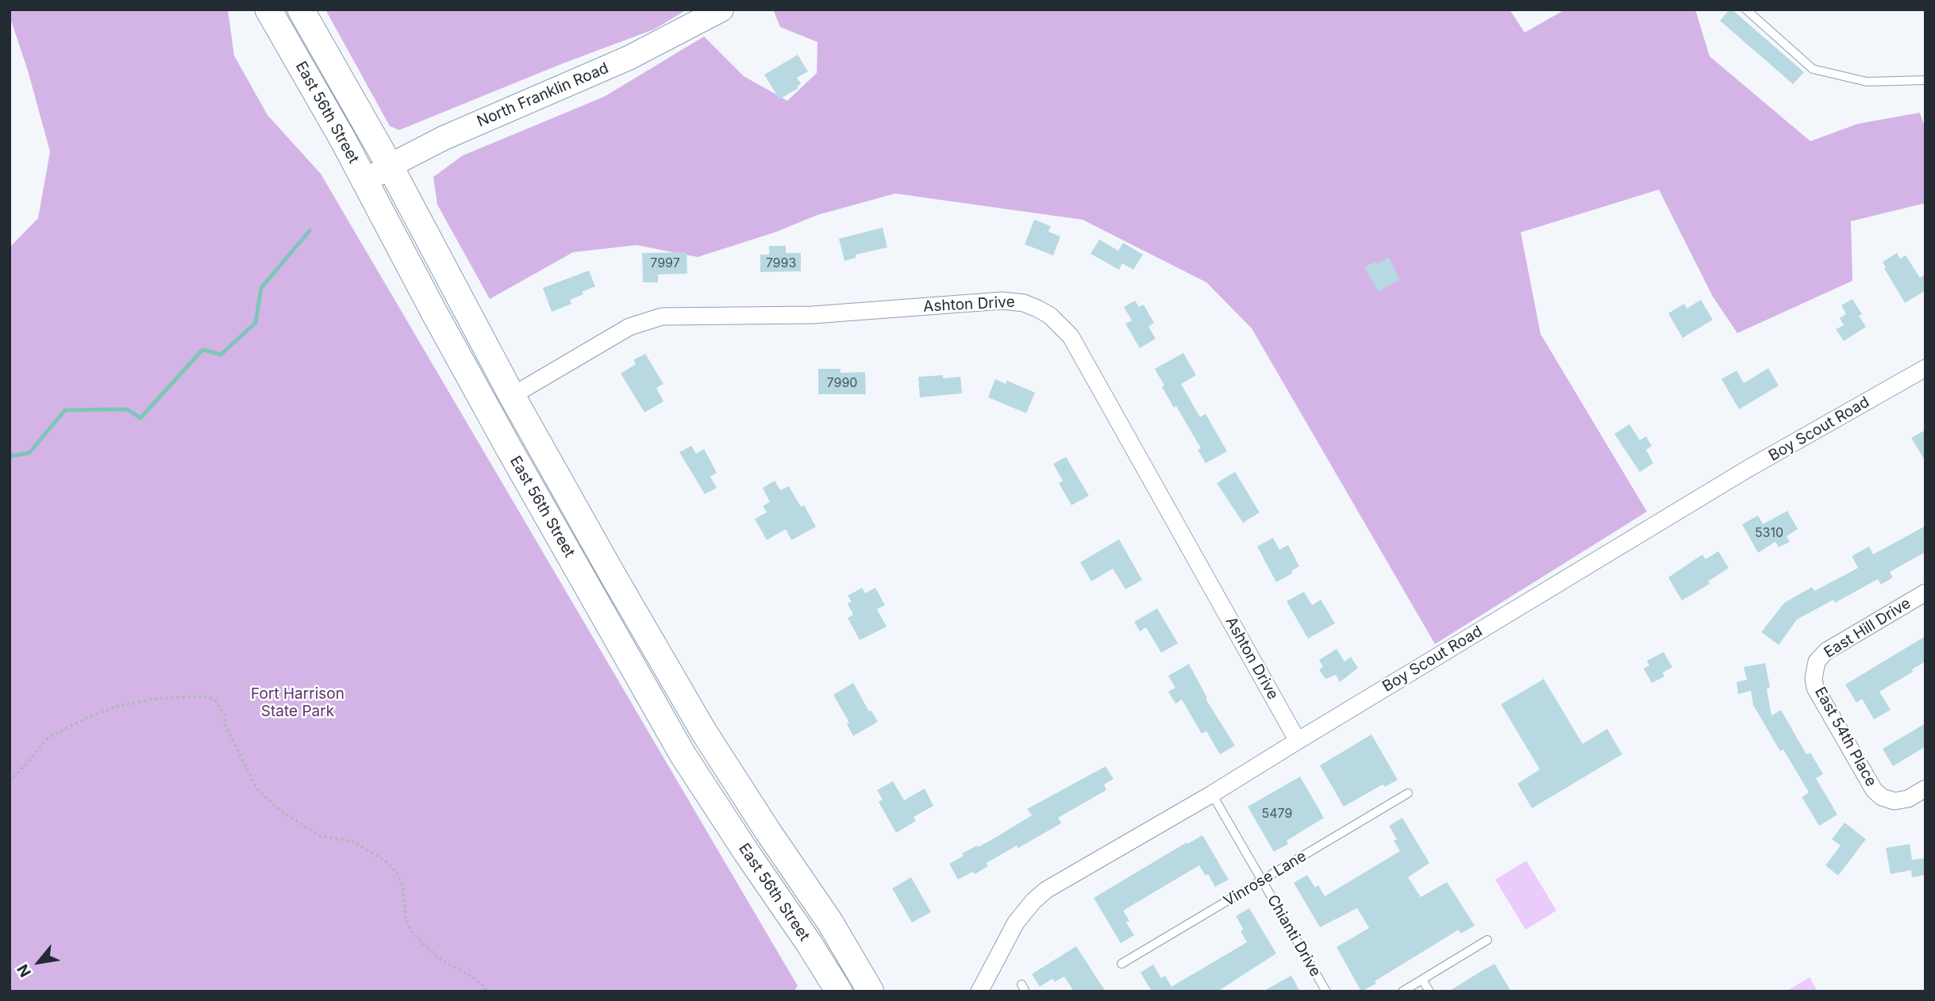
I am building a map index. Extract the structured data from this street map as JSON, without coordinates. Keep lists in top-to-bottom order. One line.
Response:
{"streets":{"main road":["North Franklin Road","East 56th Street"],"street":["Ashton Drive","Boy Scout Road","East Hill Drive","East 54th Place"],"lane":["Vinrose Lane","Chianti Drive"]},"crossings":[["North Franklin Road","East 56th Street"],["East 56th Street","Ashton Drive"],["Ashton Drive","Boy Scout Road"],["Boy Scout Road","Chianti Drive"],["East Hill Drive","East 54th Place"],["Vinrose Lane","Chianti Drive"]],"parks":["Fort Harrison State Park"],"house_numbers":["7997","7993","7990","5310","5479"],"north":"bottom left"}
